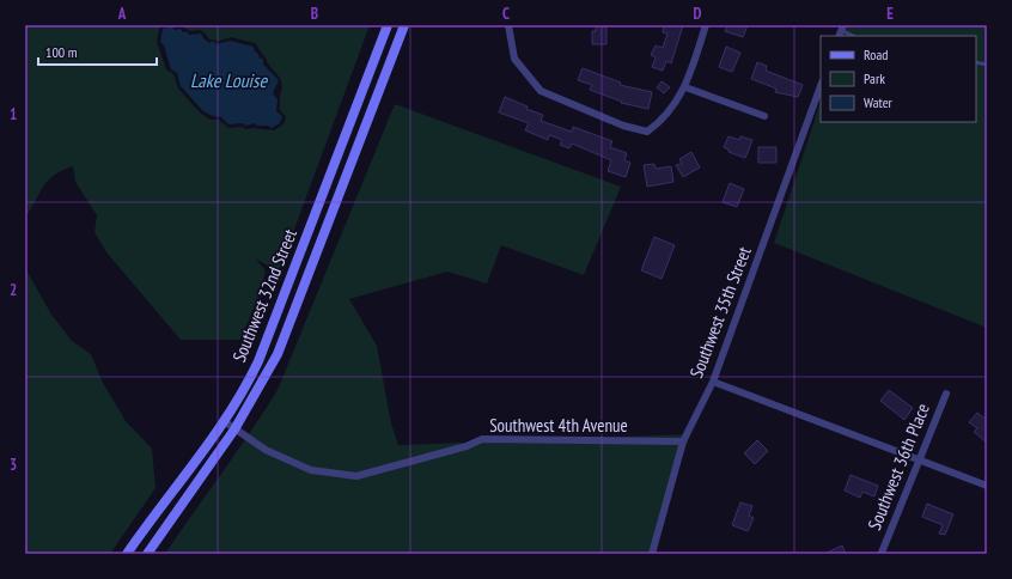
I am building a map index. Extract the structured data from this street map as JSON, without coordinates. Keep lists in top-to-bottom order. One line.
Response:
{"streets":{"main road":["Southwest 32nd Street"],"street":["Southwest 35th Street","Southwest 4th Avenue","Southwest 36th Place"]},"crossings":[["Southwest 32nd Street","Southwest 4th Avenue"],["Southwest 35th Street","Southwest 4th Avenue"]],"water":["Lake Louise"],"legend":["Road","Park","Water"],"scale_bar":"100 m","grid":{"columns":["A","B","C","D","E"],"rows":["1","2","3"]}}
